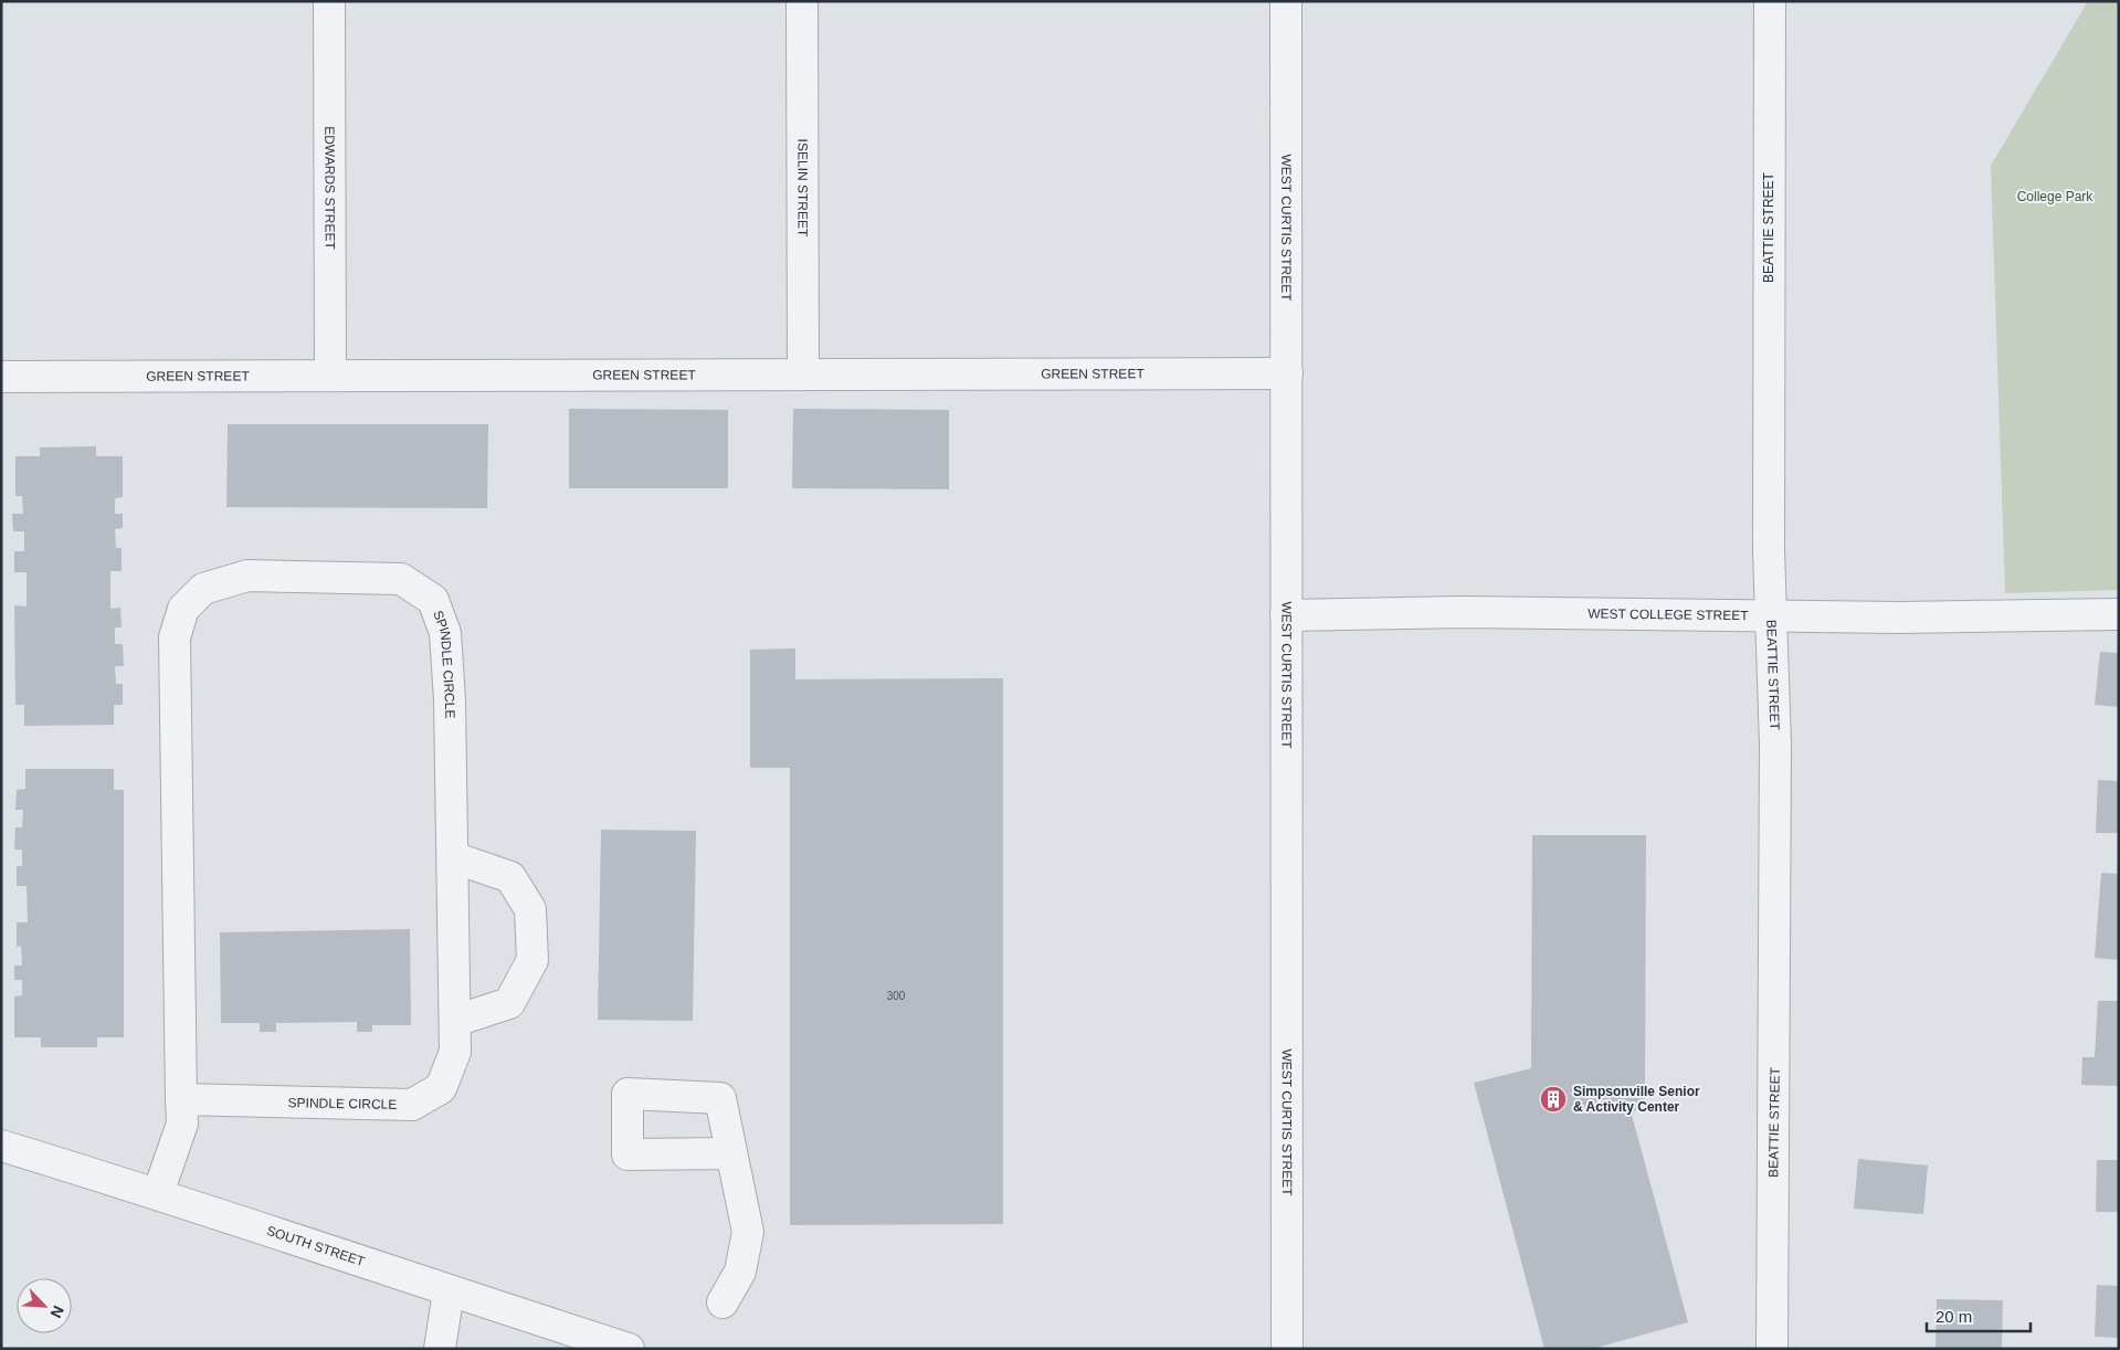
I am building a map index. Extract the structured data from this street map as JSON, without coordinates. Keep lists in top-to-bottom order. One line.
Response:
{"streets":{"street":["EDWARDS STREET","ISELIN STREET","WEST CURTIS STREET","BEATTIE STREET","GREEN STREET","WEST COLLEGE STREET","SPINDLE CIRCLE","SOUTH STREET"]},"crossings":[["EDWARDS STREET","GREEN STREET"],["ISELIN STREET","GREEN STREET"],["WEST CURTIS STREET","GREEN STREET"],["WEST CURTIS STREET","WEST COLLEGE STREET"],["BEATTIE STREET","WEST COLLEGE STREET"],["SPINDLE CIRCLE","SOUTH STREET"]],"parks":["College Park"],"places":{"building":["Simpsonville Senior & Activity Center"]},"house_numbers":["300"],"scale_bar":"20 m","north":"bottom right"}
